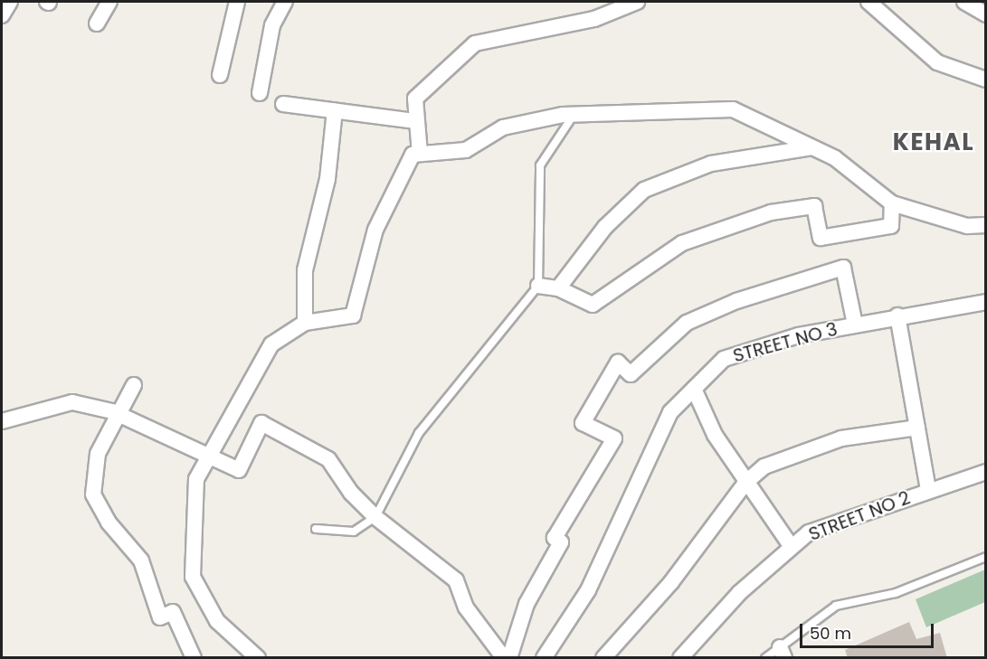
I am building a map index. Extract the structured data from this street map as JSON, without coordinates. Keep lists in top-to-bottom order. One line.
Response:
{"streets":{"street":["STREET NO 3","STREET NO 2"]},"districts":["KEHAL"],"scale_bar":"50 m"}
